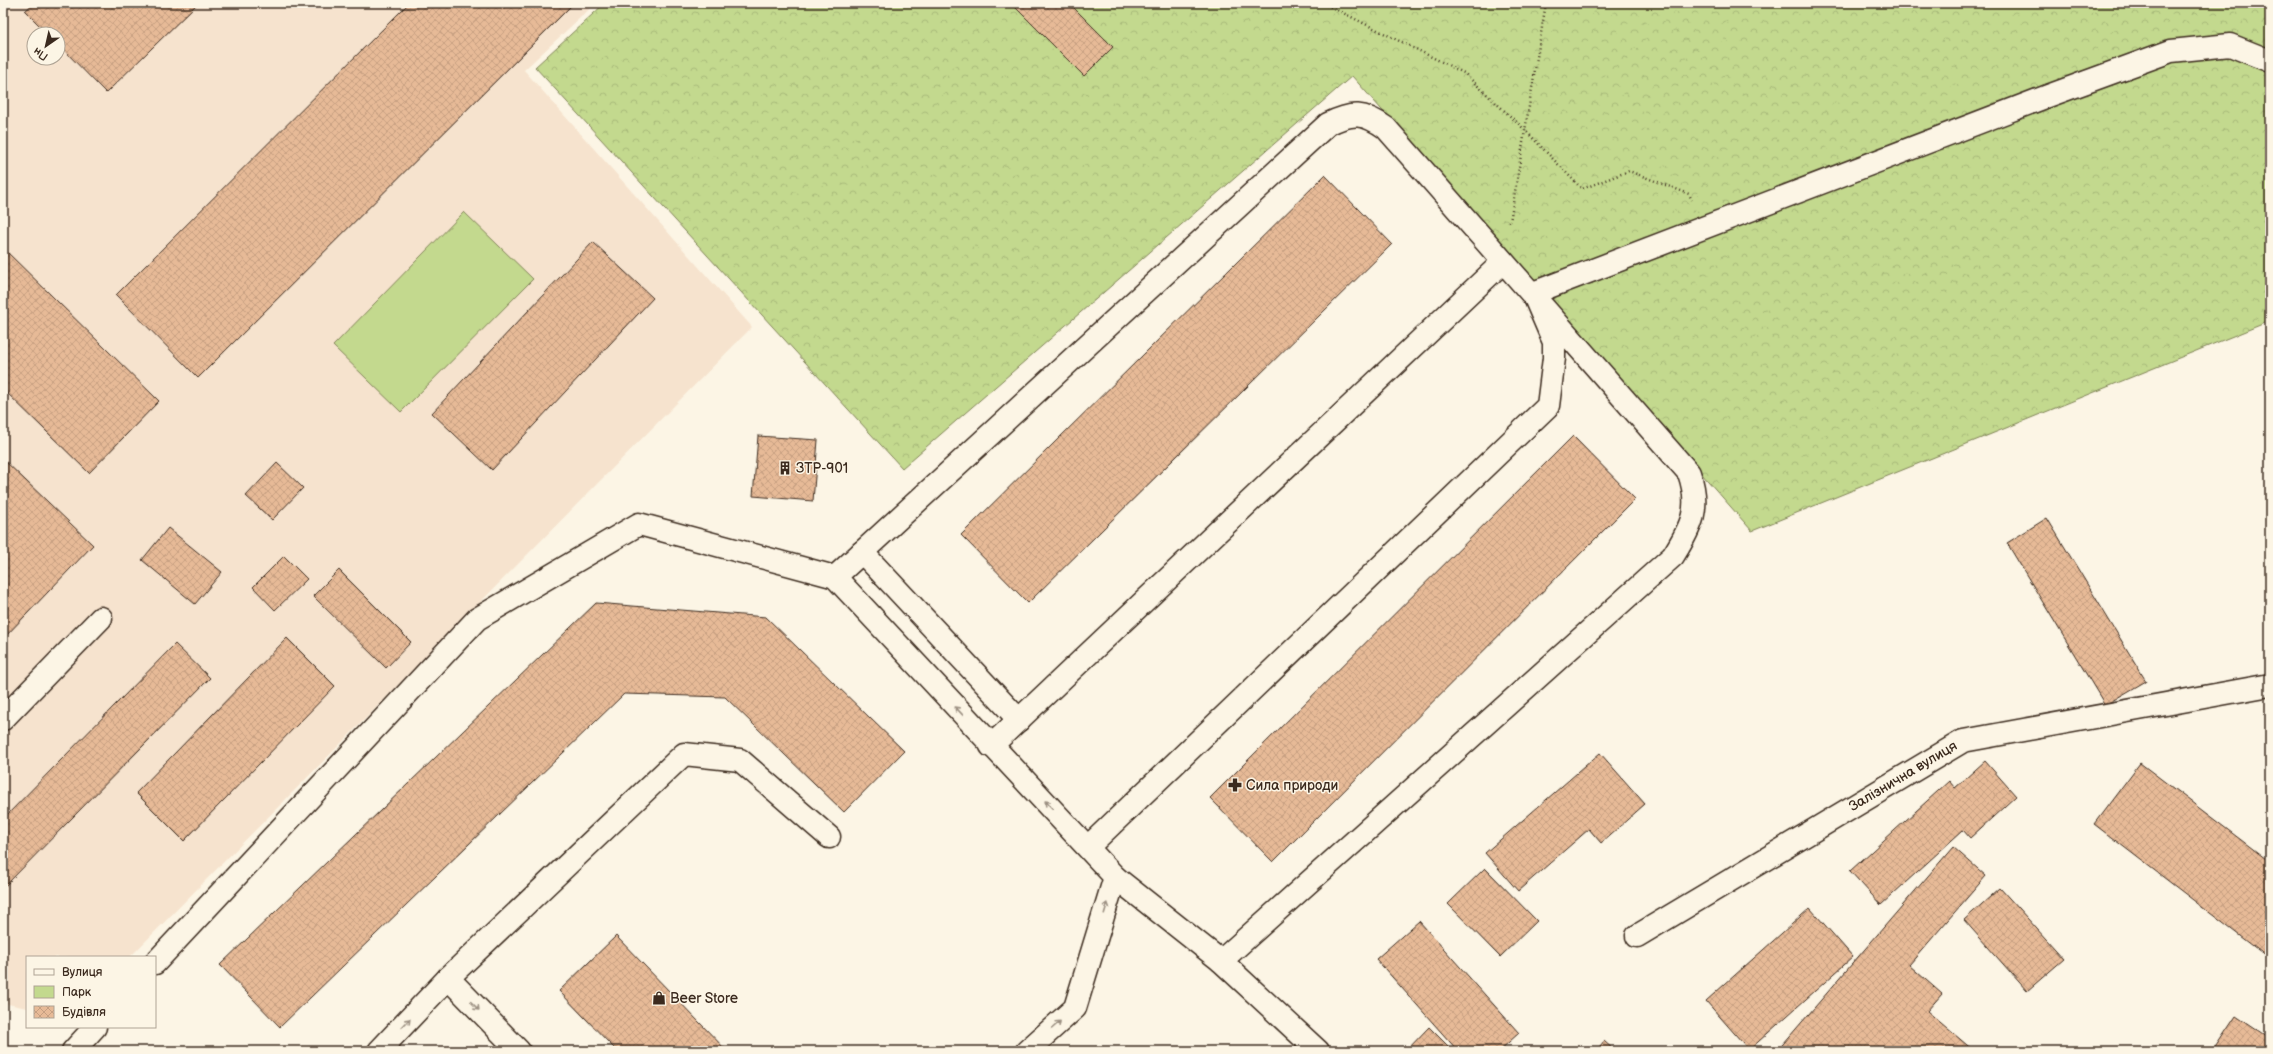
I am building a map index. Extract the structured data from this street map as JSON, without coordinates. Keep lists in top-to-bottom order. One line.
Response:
{"streets":{"street":["Залізнична вулиця"]},"places":{"building":["ЗТР-901"],"pharmacy":["Сила природи"],"shop":["Beer Store"]},"legend":["Вулиця","Парк","Будівля"],"north":"bottom left"}
